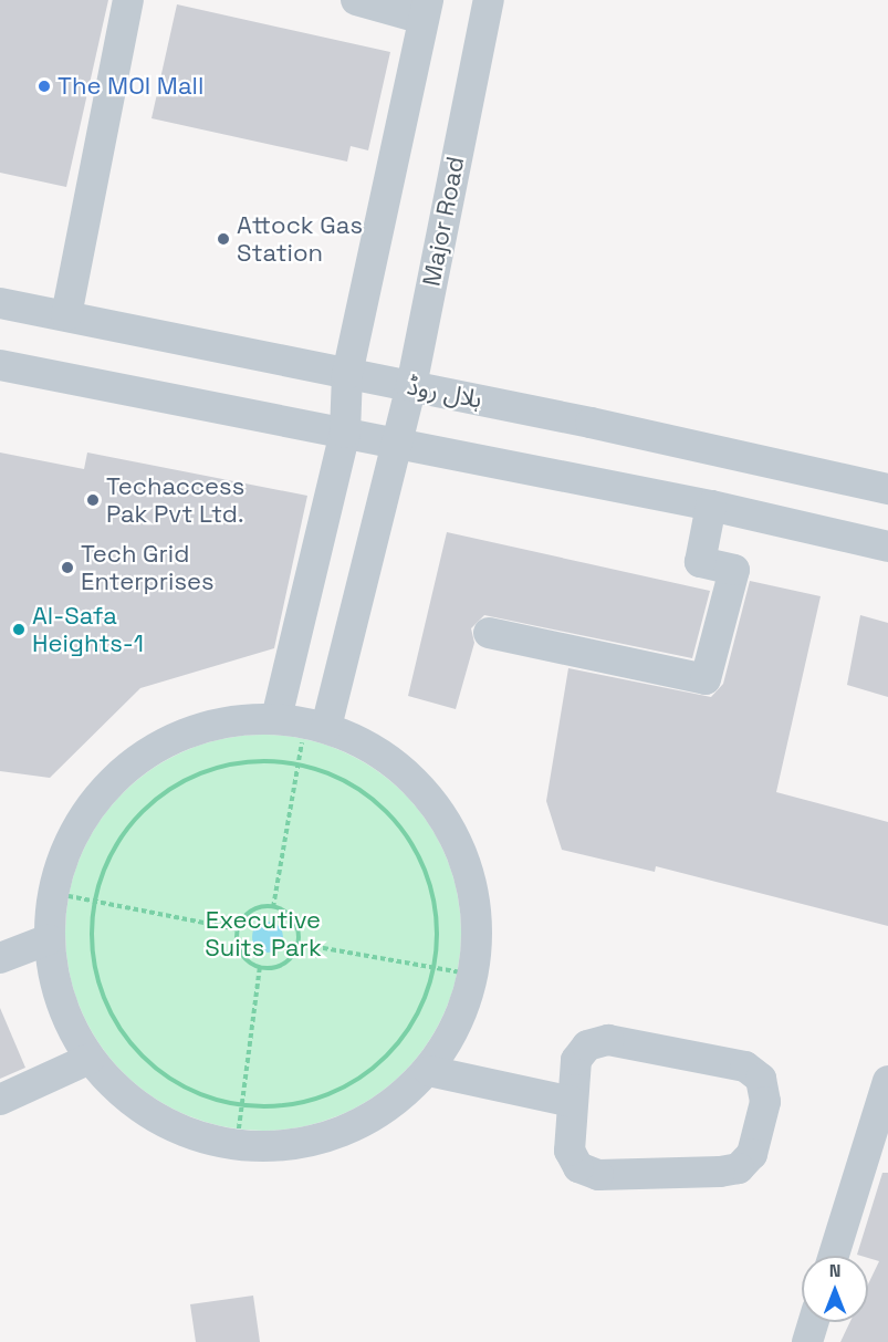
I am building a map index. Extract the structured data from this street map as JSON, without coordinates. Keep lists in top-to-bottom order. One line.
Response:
{"streets":{"street":["Major Road","ہلال روڈ"]},"crossings":[["Major Road","ہلال روڈ"]],"parks":["Executive Suits Park"],"places":["The MOI Mall","Attock Gas Station","Techaccess Pak Pvt Ltd.","Tech Grid Enterprises","Al-Safa Heights-1"],"north":"top"}
